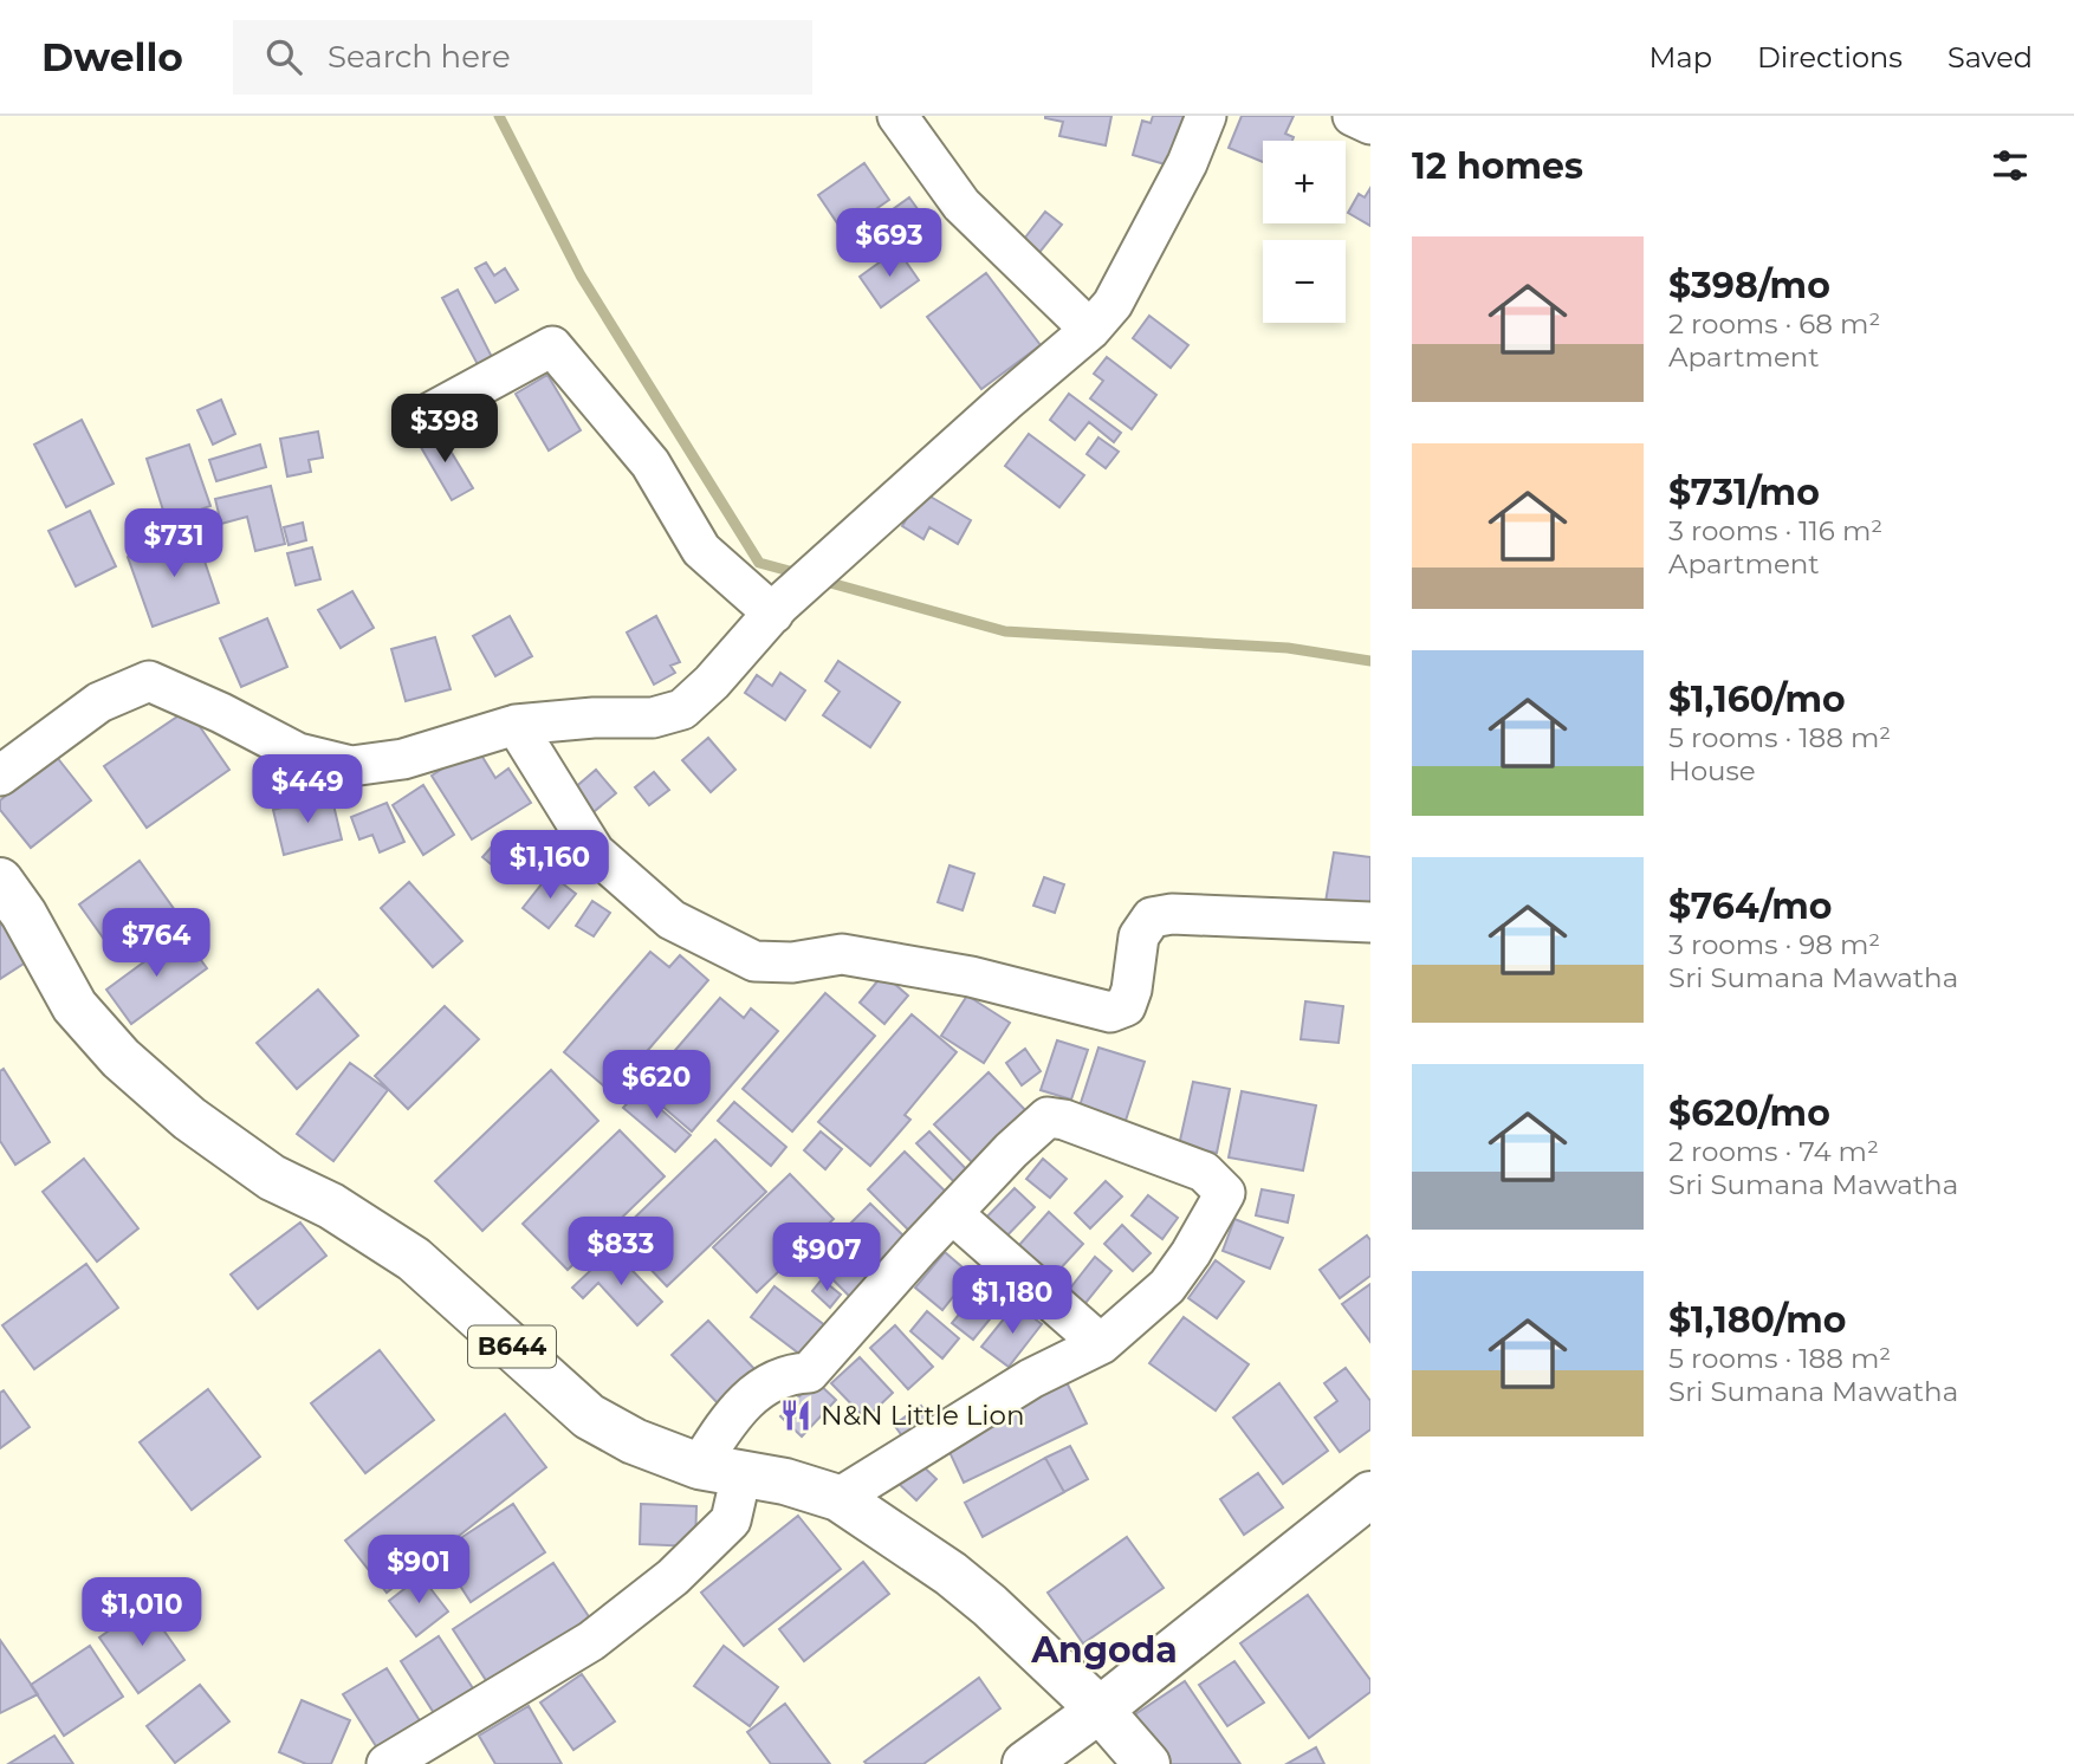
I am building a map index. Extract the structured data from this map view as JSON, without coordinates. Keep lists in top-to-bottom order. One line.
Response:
{"streets":{"main road":["B644"]},"districts":["Angoda"],"places":{"restaurant":["N&N Little Lion"]},"page":{"header":"Dwello","search":"Search here","nav":["Map","Directions","Saved"],"heading":"12 homes","map_buttons":["+","−"],"price":["$693","$398","$731","$449","$1,160","$764","$620","$833","$907","$1,180","$901","$1,010"],"list":[{"name":"$398/mo","note":"2 rooms · 68 m² · Apartment"},{"name":"$731/mo","note":"3 rooms · 116 m² · Apartment"},{"name":"$1,160/mo","note":"5 rooms · 188 m² · House"},{"name":"$764/mo","note":"3 rooms · 98 m² · Sri Sumana Mawatha"},{"name":"$620/mo","note":"2 rooms · 74 m² · Sri Sumana Mawatha"},{"name":"$1,180/mo","note":"5 rooms · 188 m² · Sri Sumana Mawatha"}]}}
